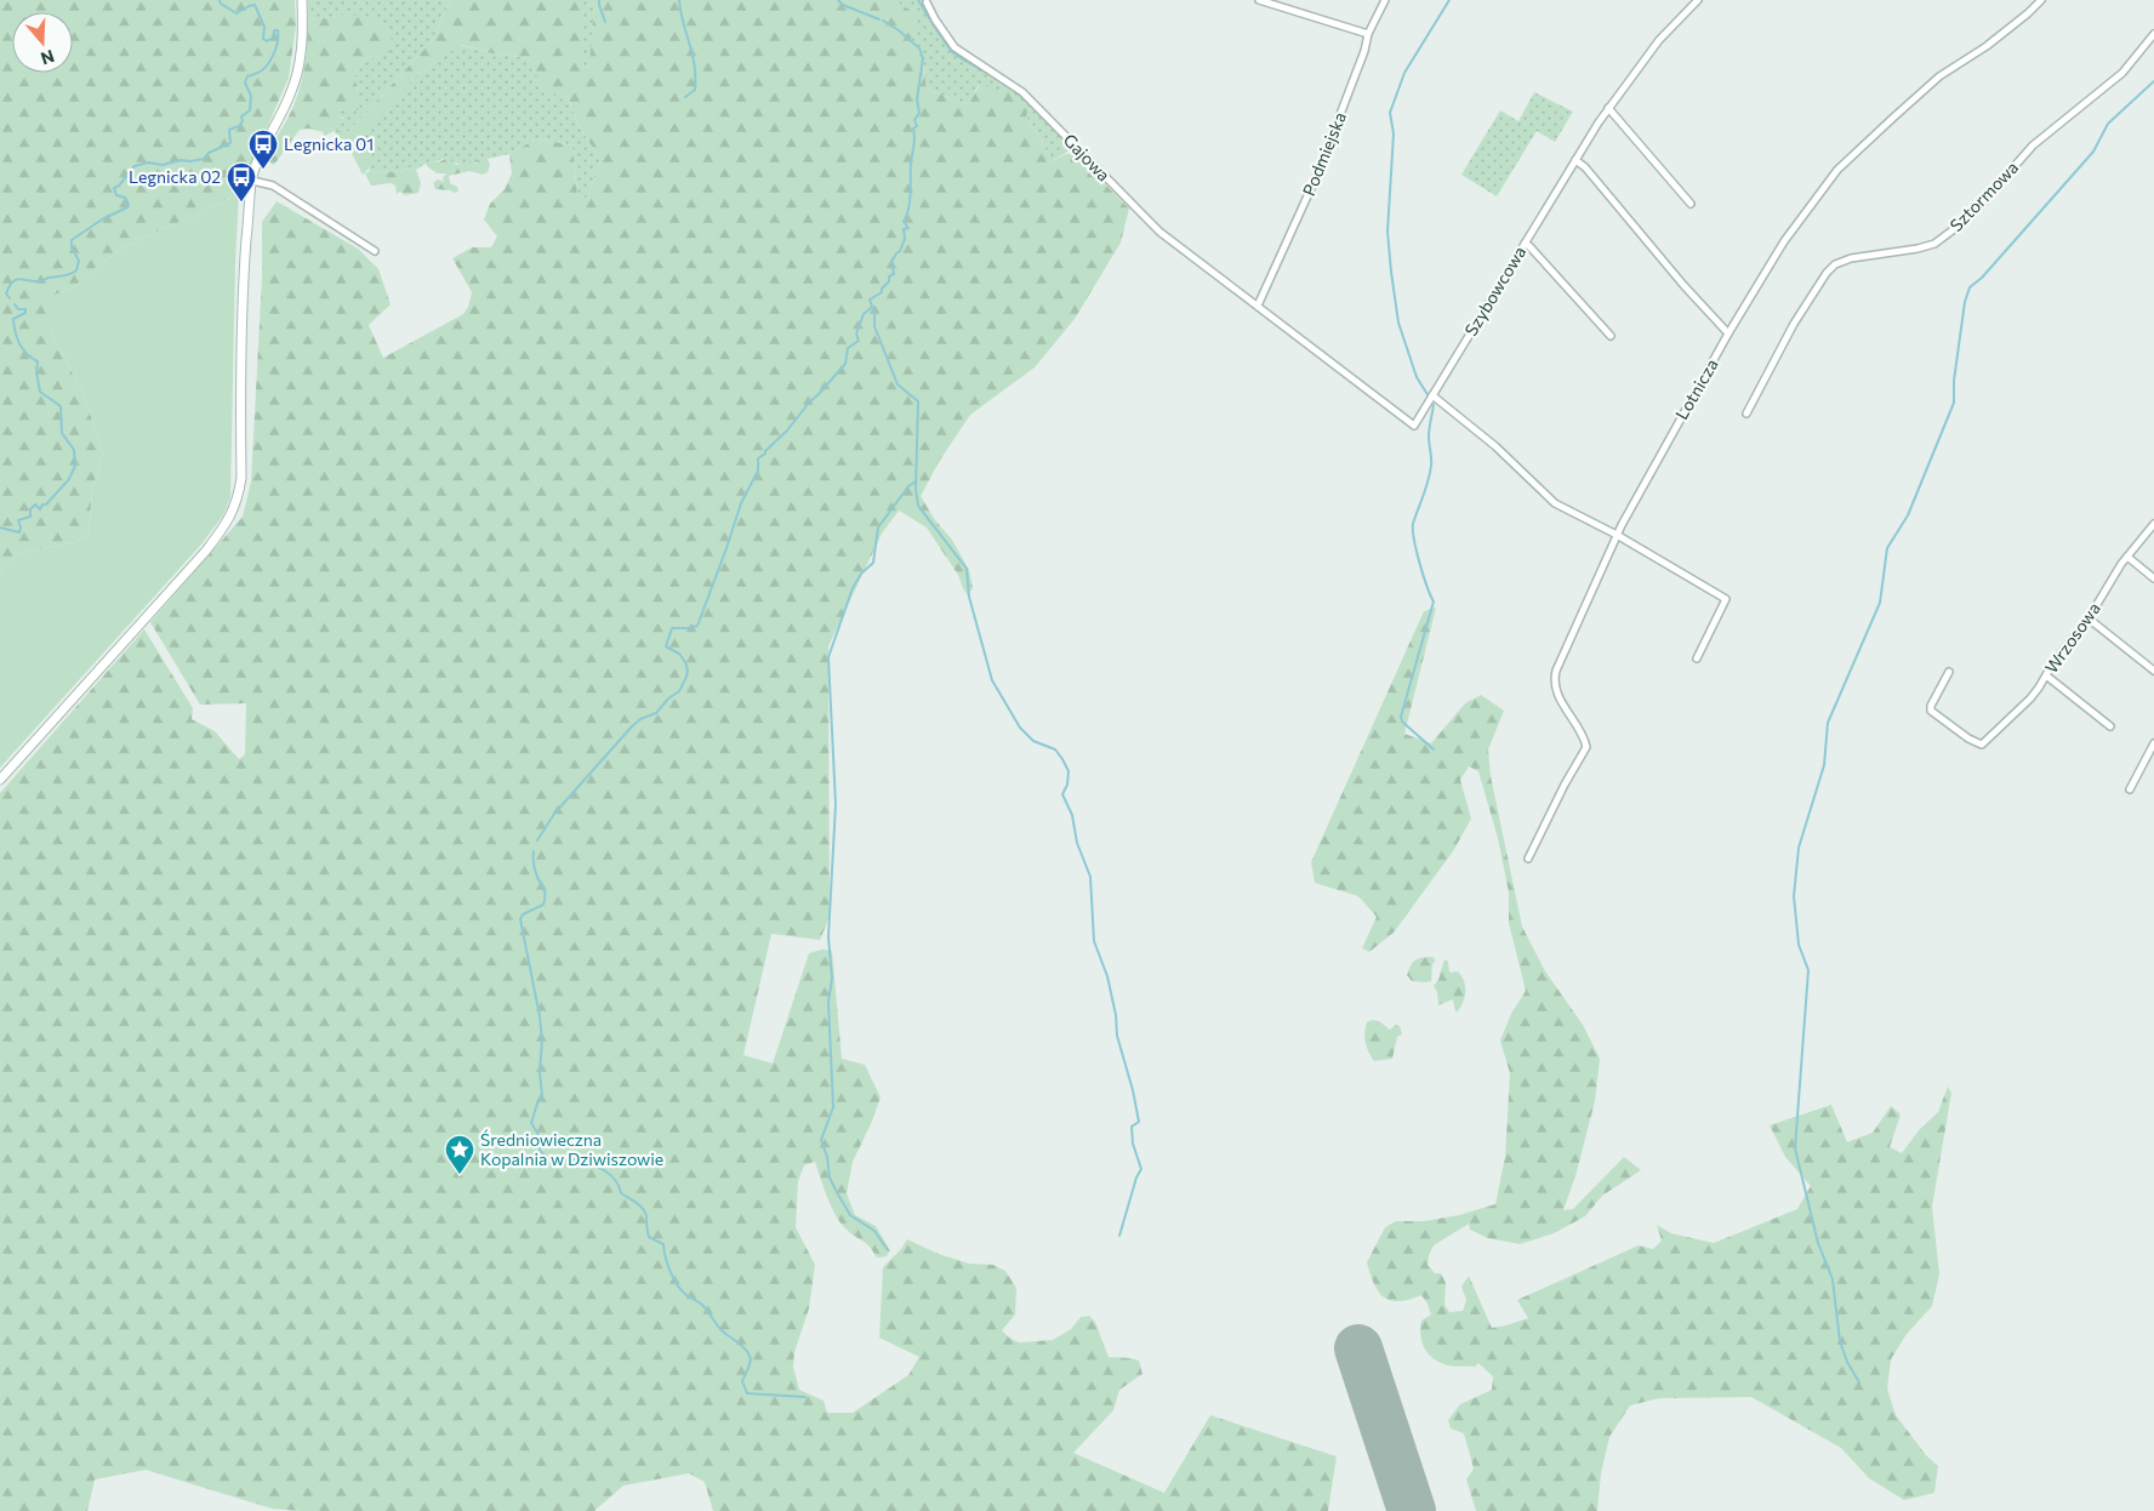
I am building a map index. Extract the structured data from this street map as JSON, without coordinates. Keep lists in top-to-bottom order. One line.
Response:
{"streets":{"street":["Podmiejska","Gajowa","Sztormowa","Szybowcowa","Lotnicza","Wrzosowa"]},"crossings":[["Podmiejska","Gajowa"],["Podmiejska","Szybowcowa"],["Gajowa","Szybowcowa"]],"places":{"bus stop":["Legnicka 01","Legnicka 02"],"place":["Średniowieczna Kopalnia w Dziwiszowie"]},"north":"bottom"}
